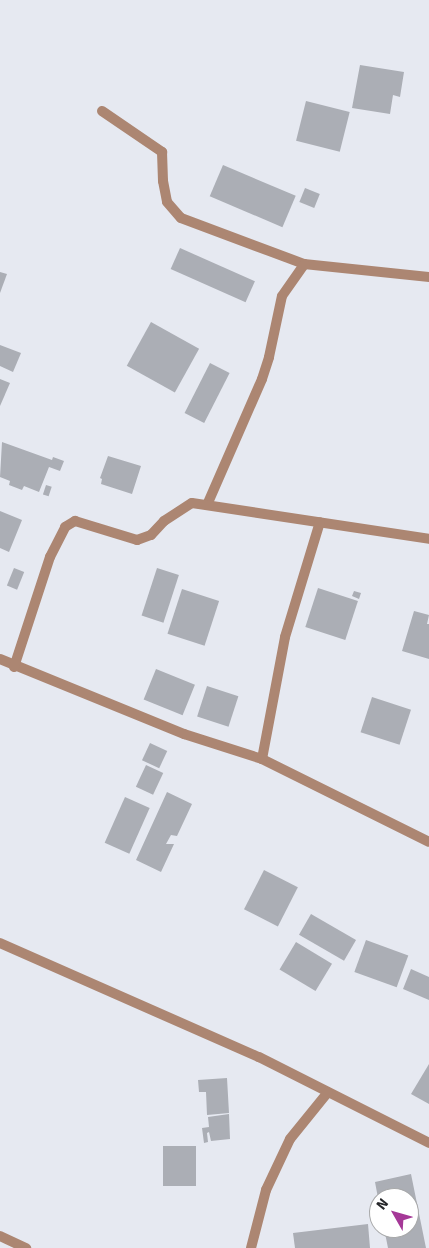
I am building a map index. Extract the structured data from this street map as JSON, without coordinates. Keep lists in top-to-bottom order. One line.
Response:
{"north":"top left"}
